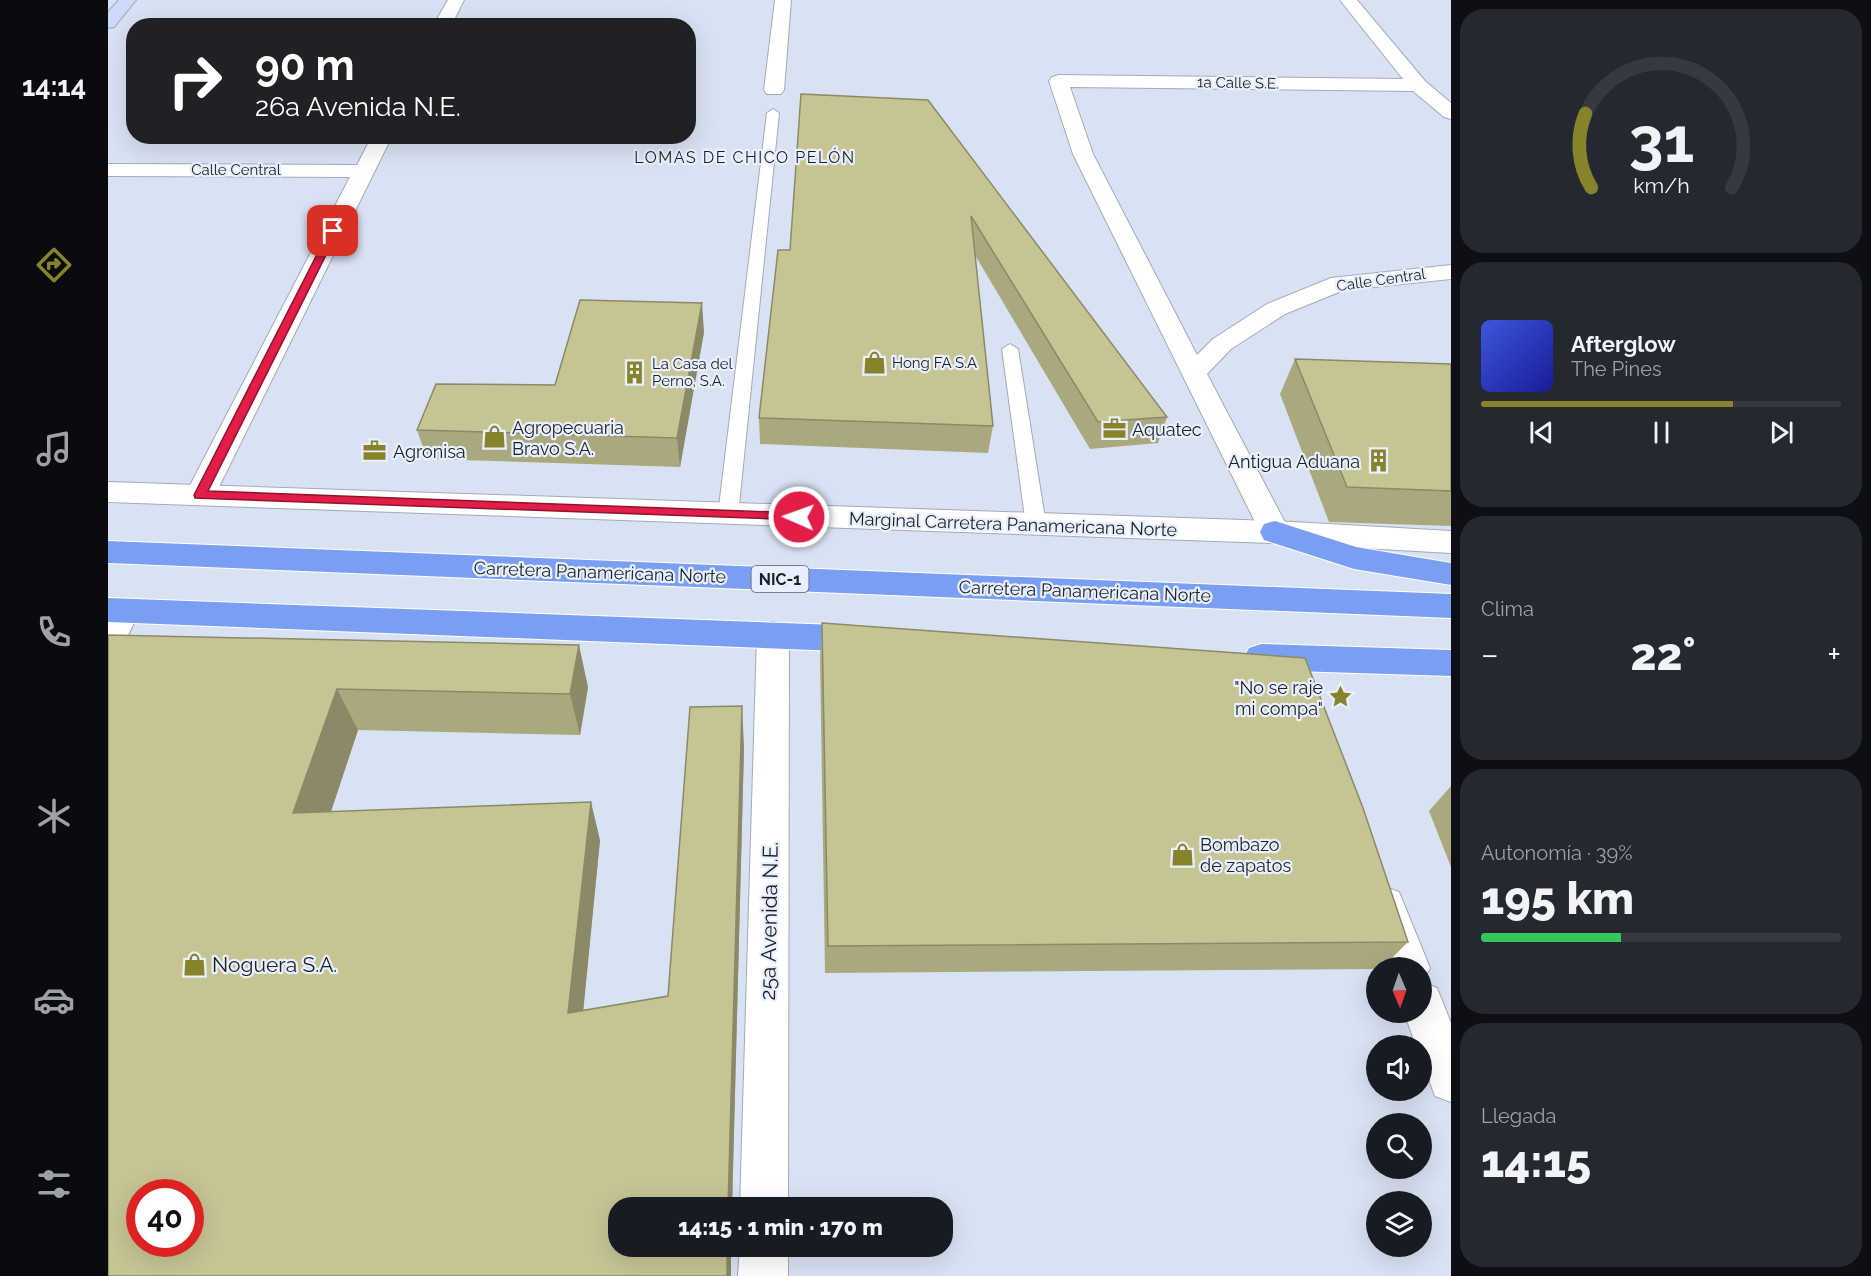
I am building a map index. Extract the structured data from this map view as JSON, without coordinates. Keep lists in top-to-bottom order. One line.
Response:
{"streets":{"highway":["Carretera Panamericana Norte","NIC-1"],"street":["1a Calle S.E.","Calle Central","Marginal Carretera Panamericana Norte","25a Avenida N.E."]},"crossings":[["1a Calle S.E.","Calle Central"]],"districts":["LOMAS DE CHICO PELÓN"],"places":{"shop":["Hong FA S.A","Agropecuaria Bravo S.A.","Bombazo de zapatos","Noguera S.A."],"building":["La Casa del Perno, S.A.","Antigua Aduana"],"office":["Aquatec","Agronisa"],"place":["\"No se raje mi compa\""]},"north":"bottom","page":{"tabs":"14:14","turn":["90 m","26a Avenida N.E."],"song":["Afterglow","The Pines"],"tile":["Clima",["Autonomía · 39%","195 km"],["Llegada","14:15"]],"heat":["−","22°","+"],"limit":"40","trip":"14:15 · 1 min · 170 m","gauge":["31","km/h"]}}
